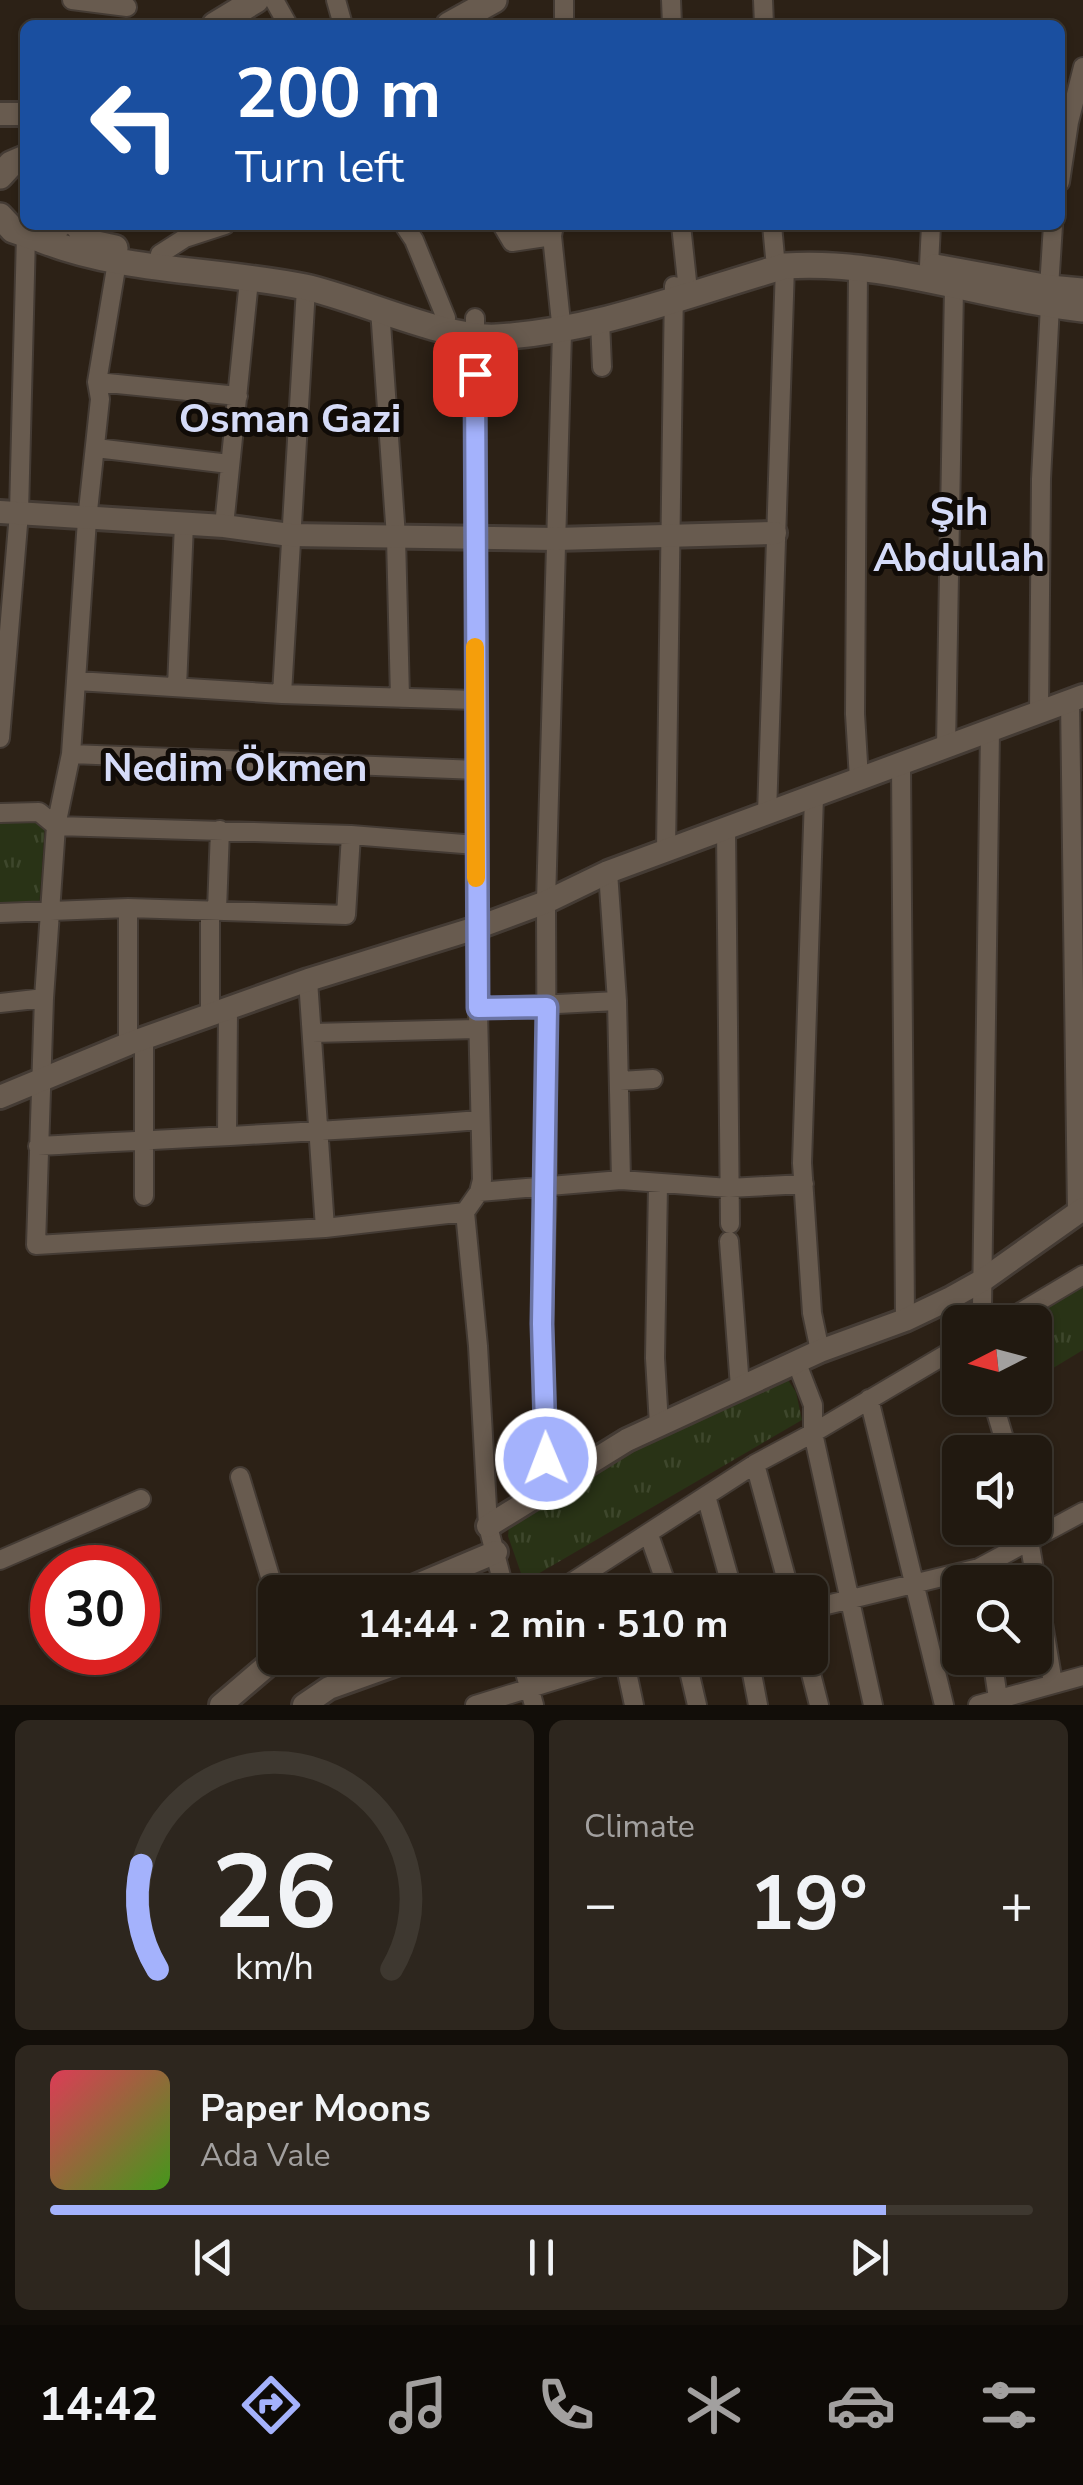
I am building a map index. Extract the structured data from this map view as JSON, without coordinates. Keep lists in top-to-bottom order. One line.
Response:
{"districts":["Osman Gazi","Şıh Abdullah","Nedim Ökmen"],"north":"left","page":{"turn":["200 m","Turn left"],"limit":"30","trip":"14:44 · 2 min · 510 m","tile":"Climate","heat":["−","19°","+"],"song":["Paper Moons","Ada Vale"],"tabs":"14:42","gauge":["26","km/h"]}}
